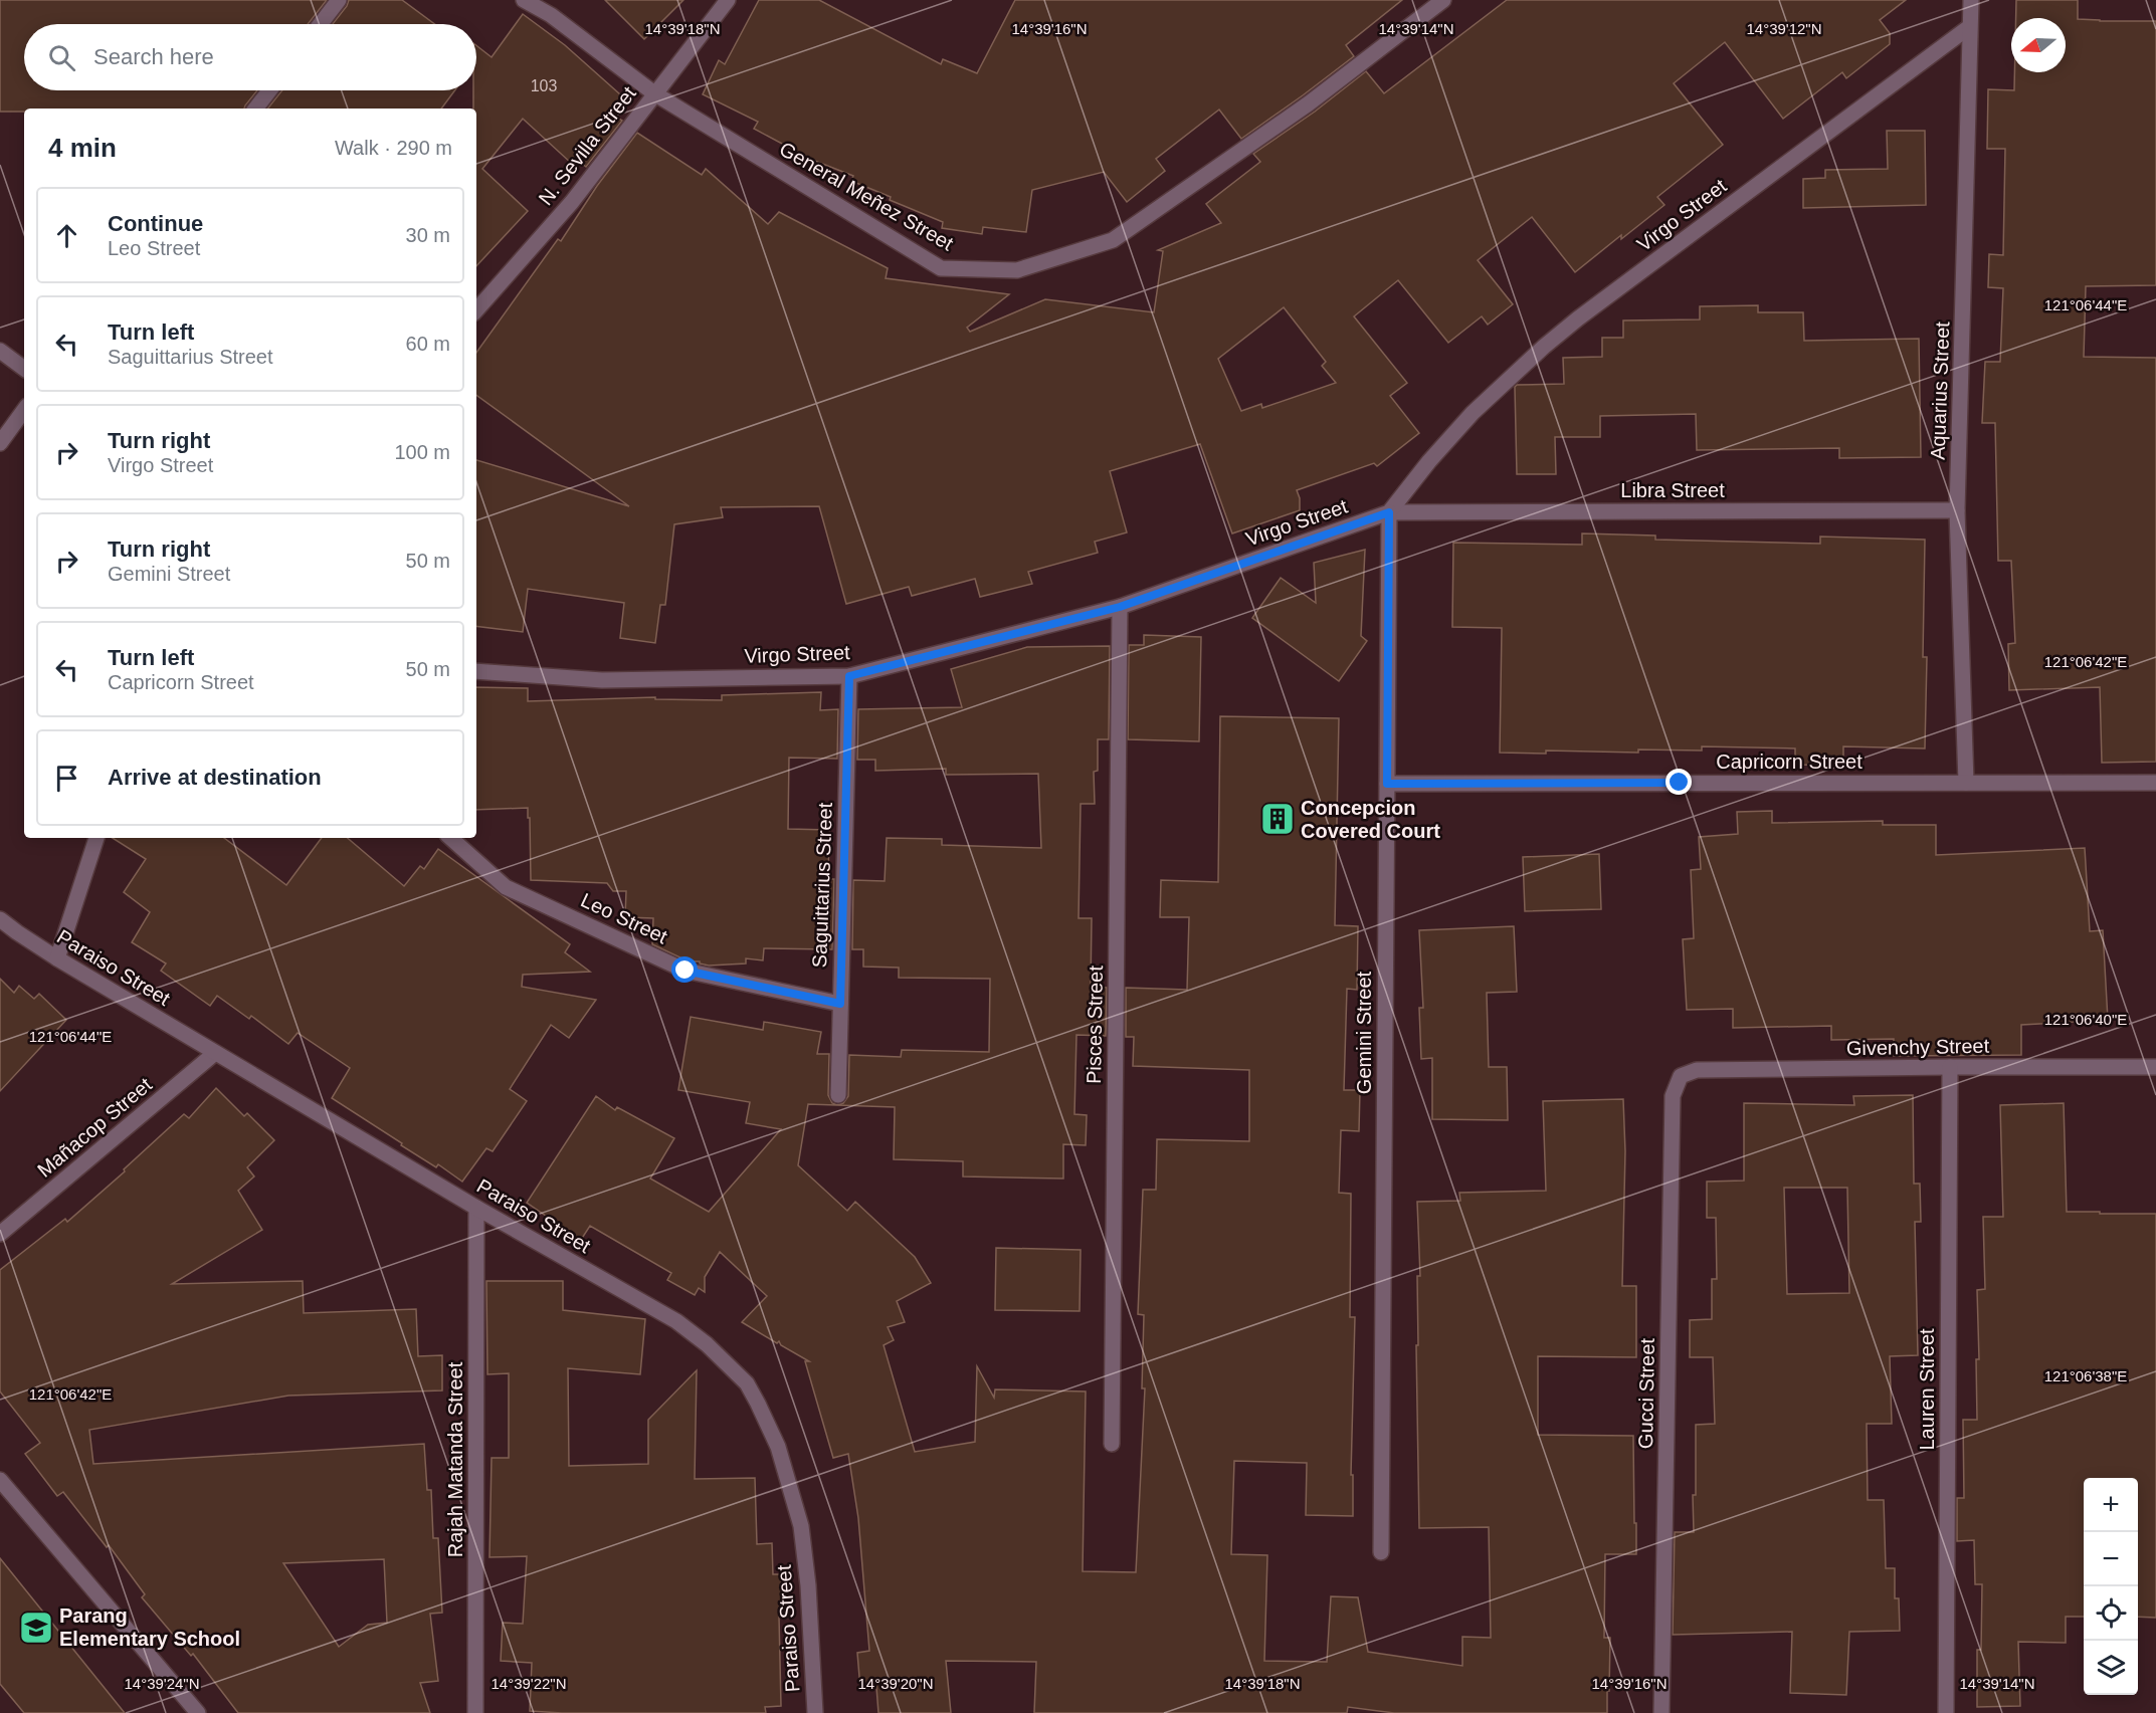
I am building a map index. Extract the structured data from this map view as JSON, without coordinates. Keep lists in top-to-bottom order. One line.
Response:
{"streets":{"street":["N. Sevilla Street","General Meñez Street","Virgo Street","Aquarius Street","Libra Street","Capricorn Street","Saguittarius Street","Leo Street","Paraiso Street","Pisces Street","Gemini Street","Givenchy Street","Mañacop Street","Lauren Street","Gucci Street","Rajah Matanda Street"]},"crossings":[["N. Sevilla Street","General Meñez Street"],["Virgo Street","Aquarius Street"],["Virgo Street","Libra Street"],["Virgo Street","Saguittarius Street"],["Virgo Street","Pisces Street"],["Virgo Street","Gemini Street"],["Aquarius Street","Libra Street"],["Aquarius Street","Capricorn Street"],["Libra Street","Gemini Street"],["Capricorn Street","Gemini Street"],["Saguittarius Street","Leo Street"],["Paraiso Street","Mañacop Street"],["Paraiso Street","Rajah Matanda Street"],["Givenchy Street","Lauren Street"],["Givenchy Street","Gucci Street"]],"places":{"building":["Concepcion Covered Court"],"school or university":["Parang Elementary School"]},"house_numbers":["103"],"north":"left","page":{"search":"Search here","heading":["4 min","Walk · 290 m"],"list":[["Continue","Leo Street","30 m"],["Turn left","Saguittarius Street","60 m"],["Turn right","Virgo Street","100 m"],["Turn right","Gemini Street","50 m"],["Turn left","Capricorn Street","50 m"],"Arrive at destination"],"map_buttons":["+","−"]},"coordinates":["14°39'18\"N","14°39'16\"N","14°39'14\"N","14°39'12\"N","121°06'44\"E","121°06'42\"E","121°06'40\"E","121°06'38\"E","14°39'24\"N","14°39'22\"N","14°39'20\"N"]}
